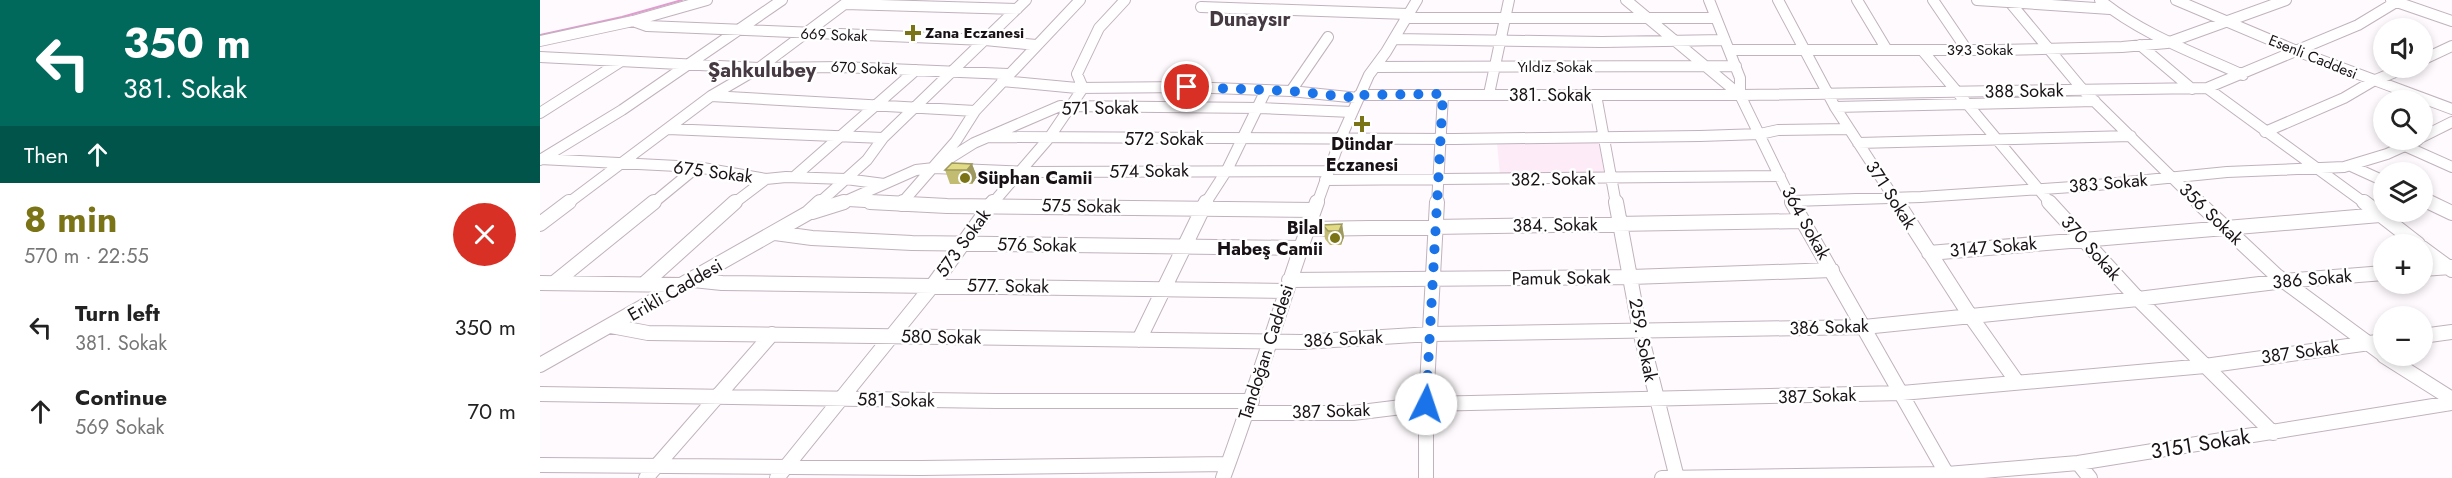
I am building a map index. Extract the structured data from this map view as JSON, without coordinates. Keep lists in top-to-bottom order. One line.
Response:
{"streets":{"street":["669 Sokak","393 Sokak","Esenli Caddesi","Yıldız Sokak","670 Sokak","388 Sokak","381. Sokak","571 Sokak","572 Sokak","574 Sokak","675 Sokak","382. Sokak","383 Sokak","371 Sokak","575 Sokak","356 Sokak","364 Sokak","384. Sokak","573 Sokak","576 Sokak","3147 Sokak","370 Sokak","Pamuk Sokak","386 Sokak","577. Sokak","Erikli Caddesi","580 Sokak","259. Sokak","Tandoğan Caddesi","387 Sokak","581 Sokak","3151 Sokak"]},"crossings":[["393 Sokak","Esenli Caddesi"],["393 Sokak","371 Sokak"],["393 Sokak","356 Sokak"],["393 Sokak","370 Sokak"],["Esenli Caddesi","388 Sokak"],["Yıldız Sokak","364 Sokak"],["Yıldız Sokak","Tandoğan Caddesi"],["670 Sokak","381. Sokak"],["670 Sokak","573 Sokak"],["388 Sokak","381. Sokak"],["388 Sokak","371 Sokak"],["388 Sokak","356 Sokak"],["388 Sokak","364 Sokak"],["388 Sokak","370 Sokak"],["381. Sokak","364 Sokak"],["381. Sokak","259. Sokak"],["381. Sokak","Tandoğan Caddesi"],["571 Sokak","572 Sokak"],["571 Sokak","574 Sokak"],["571 Sokak","573 Sokak"],["571 Sokak","Tandoğan Caddesi"],["572 Sokak","371 Sokak"],["572 Sokak","364 Sokak"],["572 Sokak","573 Sokak"],["572 Sokak","259. Sokak"],["572 Sokak","Tandoğan Caddesi"],["574 Sokak","382. Sokak"],["574 Sokak","573 Sokak"],["574 Sokak","Tandoğan Caddesi"],["382. Sokak","364 Sokak"],["382. Sokak","259. Sokak"],["382. Sokak","Tandoğan Caddesi"],["383 Sokak","371 Sokak"],["383 Sokak","356 Sokak"],["383 Sokak","364 Sokak"],["383 Sokak","370 Sokak"],["371 Sokak","3147 Sokak"],["371 Sokak","386 Sokak"],["371 Sokak","387 Sokak"],["575 Sokak","573 Sokak"],["575 Sokak","Tandoğan Caddesi"],["356 Sokak","3147 Sokak"],["356 Sokak","386 Sokak"],["356 Sokak","387 Sokak"],["356 Sokak","3151 Sokak"],["364 Sokak","384. Sokak"],["364 Sokak","Pamuk Sokak"],["364 Sokak","386 Sokak"],["364 Sokak","387 Sokak"],["364 Sokak","3151 Sokak"],["384. Sokak","259. Sokak"],["384. Sokak","Tandoğan Caddesi"],["573 Sokak","576 Sokak"],["573 Sokak","577. Sokak"],["573 Sokak","580 Sokak"],["573 Sokak","581 Sokak"],["576 Sokak","Erikli Caddesi"],["576 Sokak","Tandoğan Caddesi"],["3147 Sokak","370 Sokak"],["370 Sokak","386 Sokak"],["370 Sokak","387 Sokak"],["370 Sokak","3151 Sokak"],["Pamuk Sokak","577. Sokak"],["Pamuk Sokak","259. Sokak"],["Pamuk Sokak","Tandoğan Caddesi"],["386 Sokak","580 Sokak"],["386 Sokak","259. Sokak"],["386 Sokak","Tandoğan Caddesi"],["577. Sokak","Erikli Caddesi"],["577. Sokak","Tandoğan Caddesi"],["Erikli Caddesi","580 Sokak"],["580 Sokak","Tandoğan Caddesi"],["259. Sokak","387 Sokak"],["259. Sokak","3151 Sokak"],["Tandoğan Caddesi","387 Sokak"],["Tandoğan Caddesi","581 Sokak"],["387 Sokak","581 Sokak"]],"districts":["Dunaysır","Şahkulubey"],"places":{"health":["Zana Eczanesi","Dündar Eczanesi"],"other":["Süphan Camii","Bilal Habeş Camii"]},"page":{"turn":["350 m","381. Sokak"],"map_buttons":["+","−"],"then":"Then","heading":["8 min","570 m · 22:55"],"list":[{"name":"Turn left","note":"381. Sokak","value":"350 m"},{"name":"Continue","note":"569 Sokak","value":"70 m"}]}}
